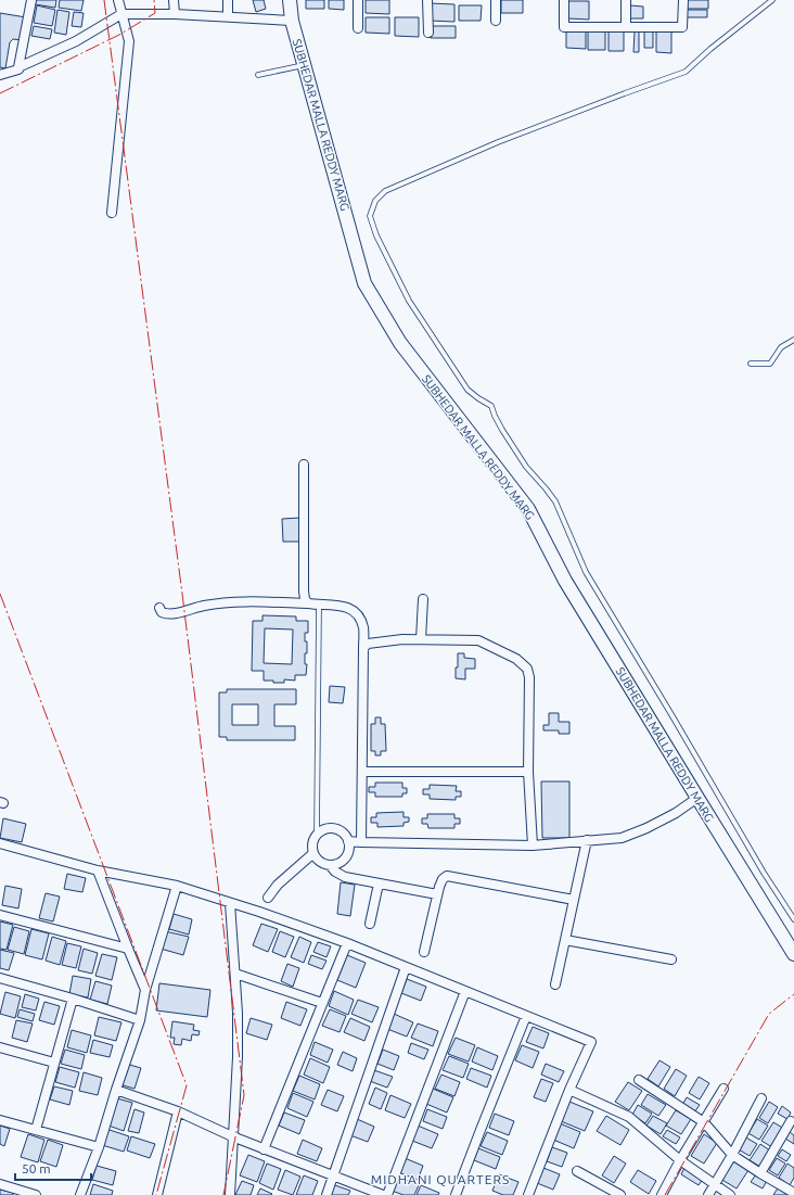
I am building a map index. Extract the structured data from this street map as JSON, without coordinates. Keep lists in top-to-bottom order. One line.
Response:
{"streets":{"main road":["SUBHEDAR MALLA REDDY MARG"]},"districts":["MIDHANI QUARTERS"],"scale_bar":"50 m"}
